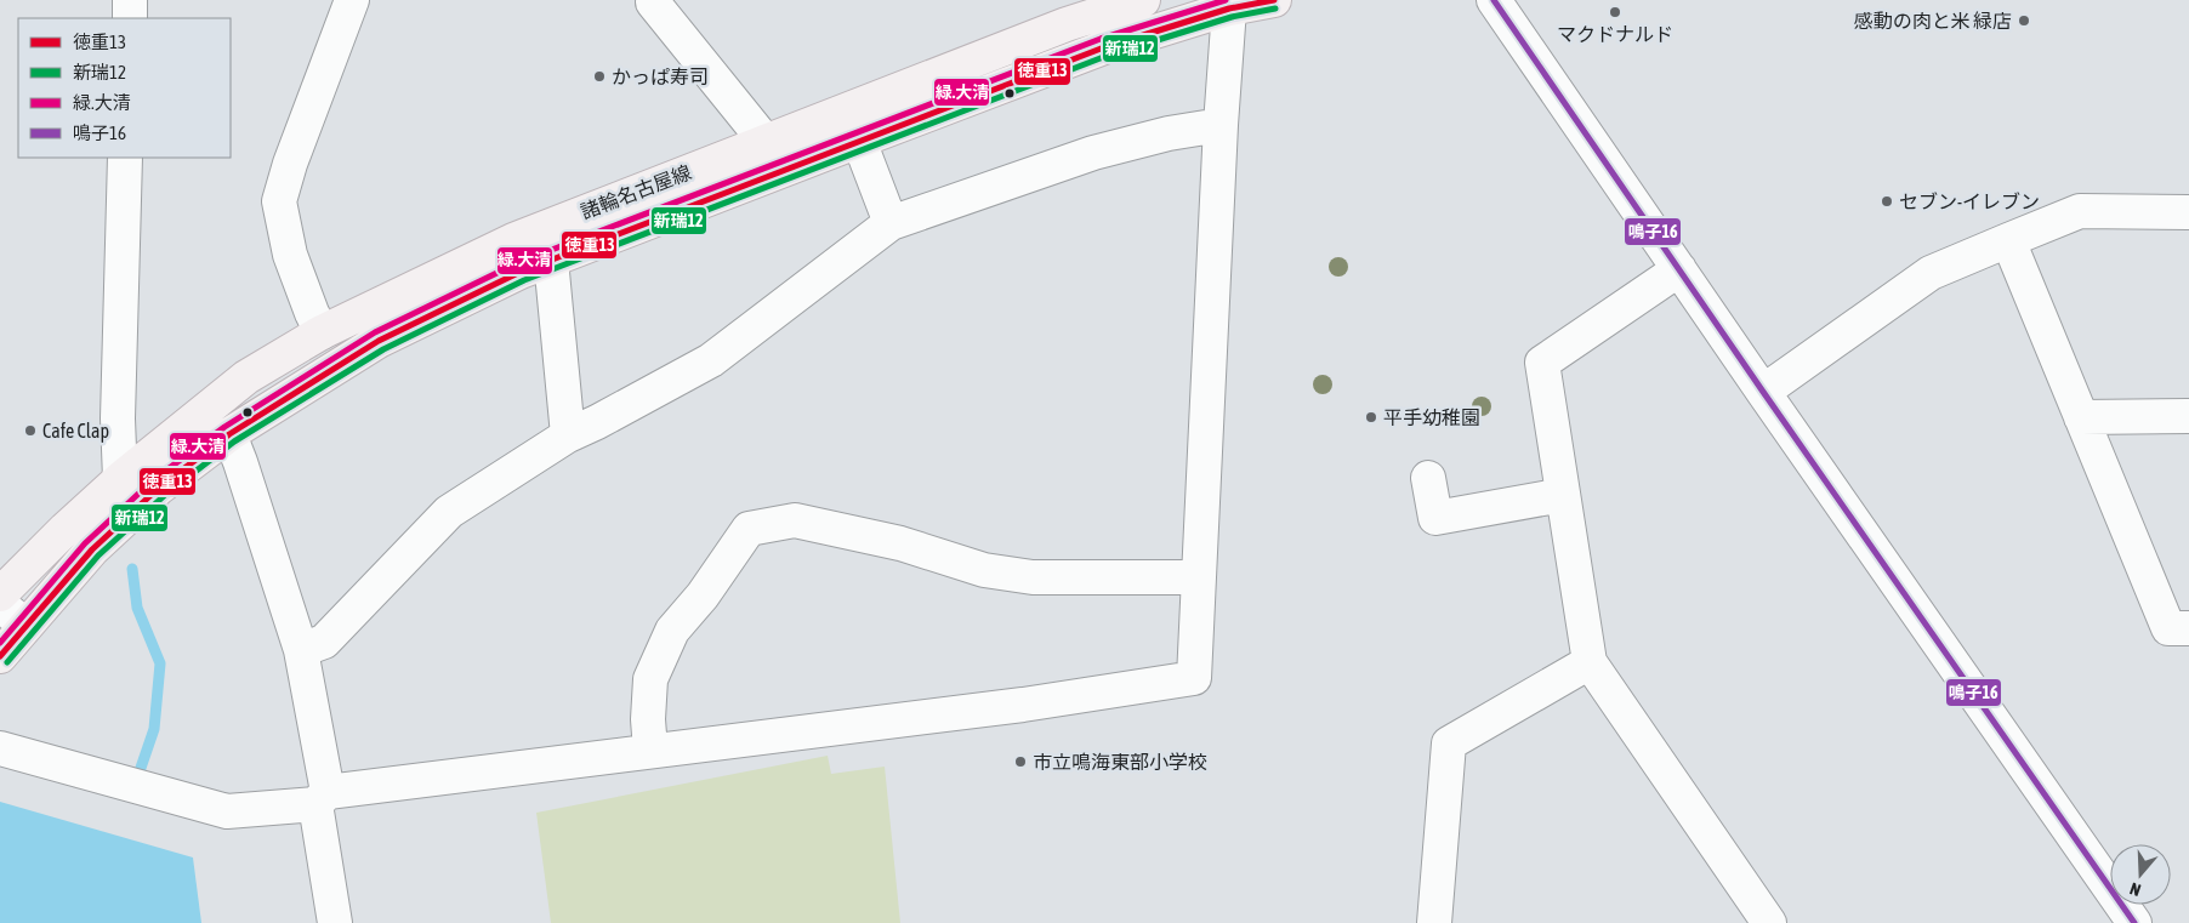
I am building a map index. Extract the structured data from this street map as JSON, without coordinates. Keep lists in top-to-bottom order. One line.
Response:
{"streets":{"main road":["諸輪名古屋線"]},"places":["マクドナルド","感動の肉と米 緑店","かっぱ寿司","セブン-イレブン","平手幼稚園","Cafe Clap","市立鳴海東部小学校"],"lines":["transit line 徳重13","transit line 緑.大清","transit line 鳴子16","transit line 新瑞12"],"legend":["徳重13","新瑞12","緑.大清","鳴子16"],"north":"bottom"}
